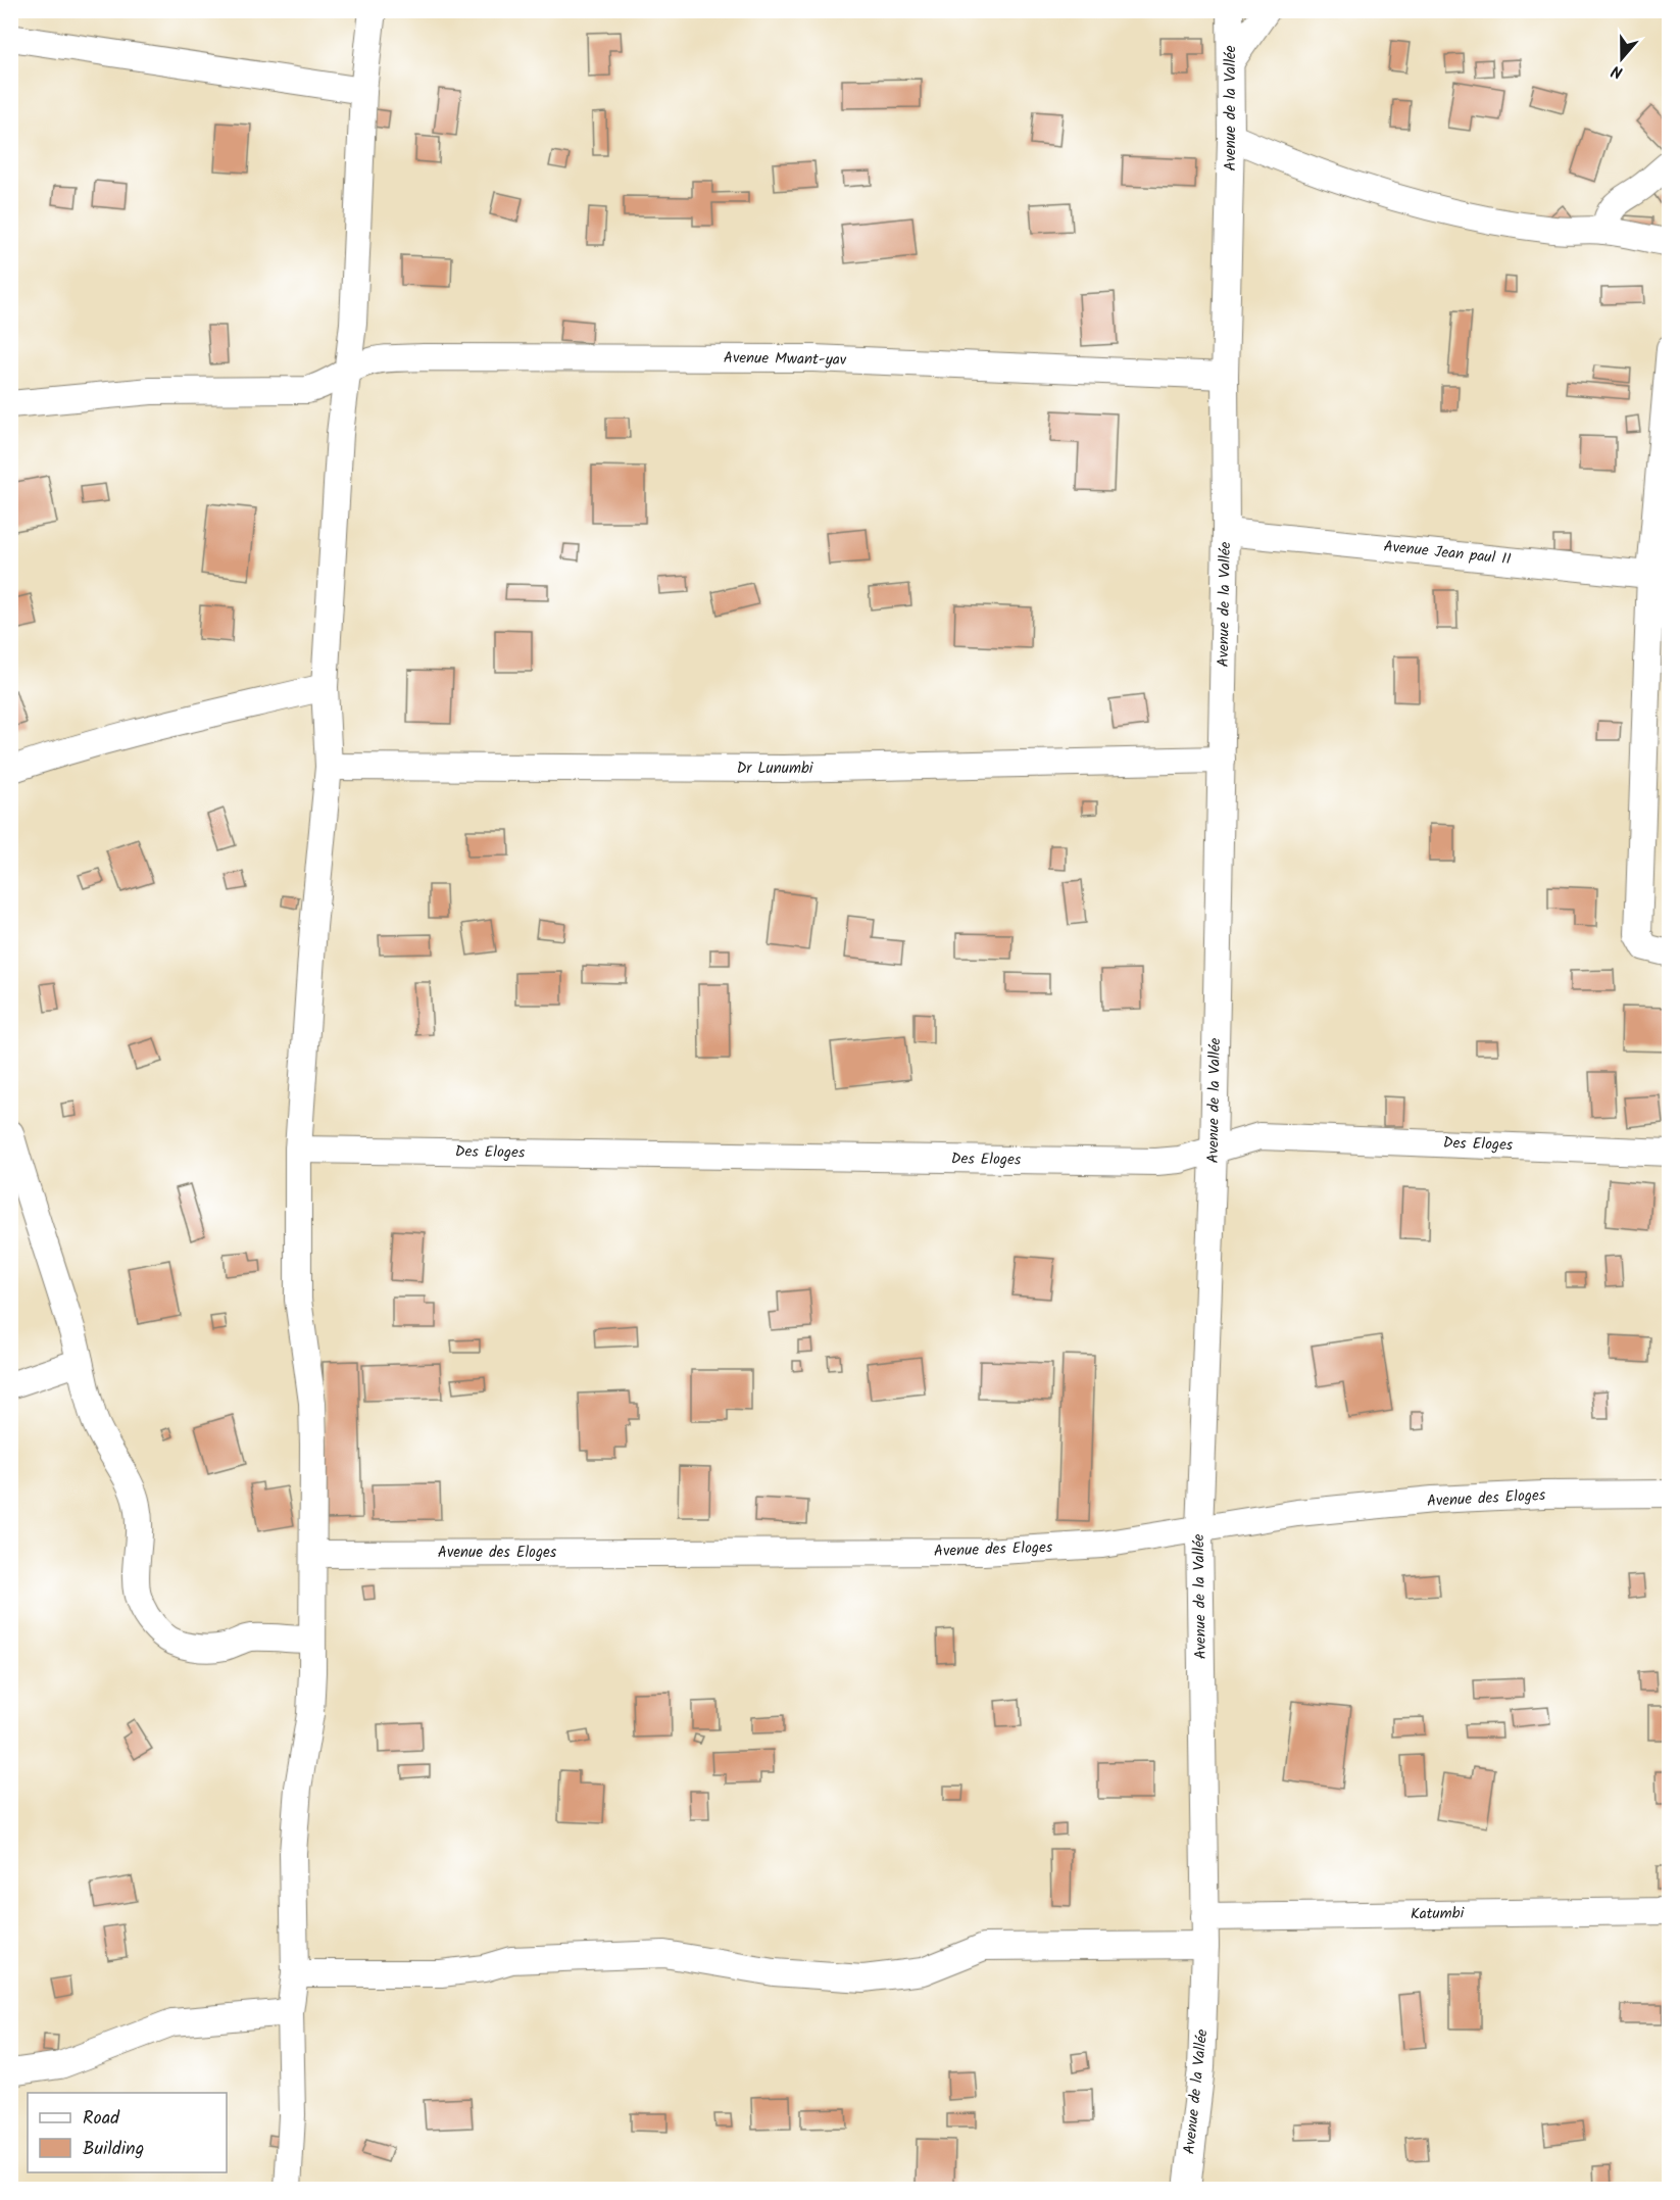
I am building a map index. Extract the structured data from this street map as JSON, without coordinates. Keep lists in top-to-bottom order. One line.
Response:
{"streets":{"street":["Avenue de la Vallée","Avenue Mwant-yav","Avenue Jean paul II","Dr Lunumbi","Des Eloges","Avenue des Eloges","Katumbi"]},"crossings":[["Avenue de la Vallée","Avenue Mwant-yav"],["Avenue de la Vallée","Avenue Jean paul II"],["Avenue de la Vallée","Dr Lunumbi"],["Avenue de la Vallée","Des Eloges"],["Avenue de la Vallée","Avenue des Eloges"],["Avenue de la Vallée","Katumbi"]],"legend":["Road","Building"],"north":"bottom"}
